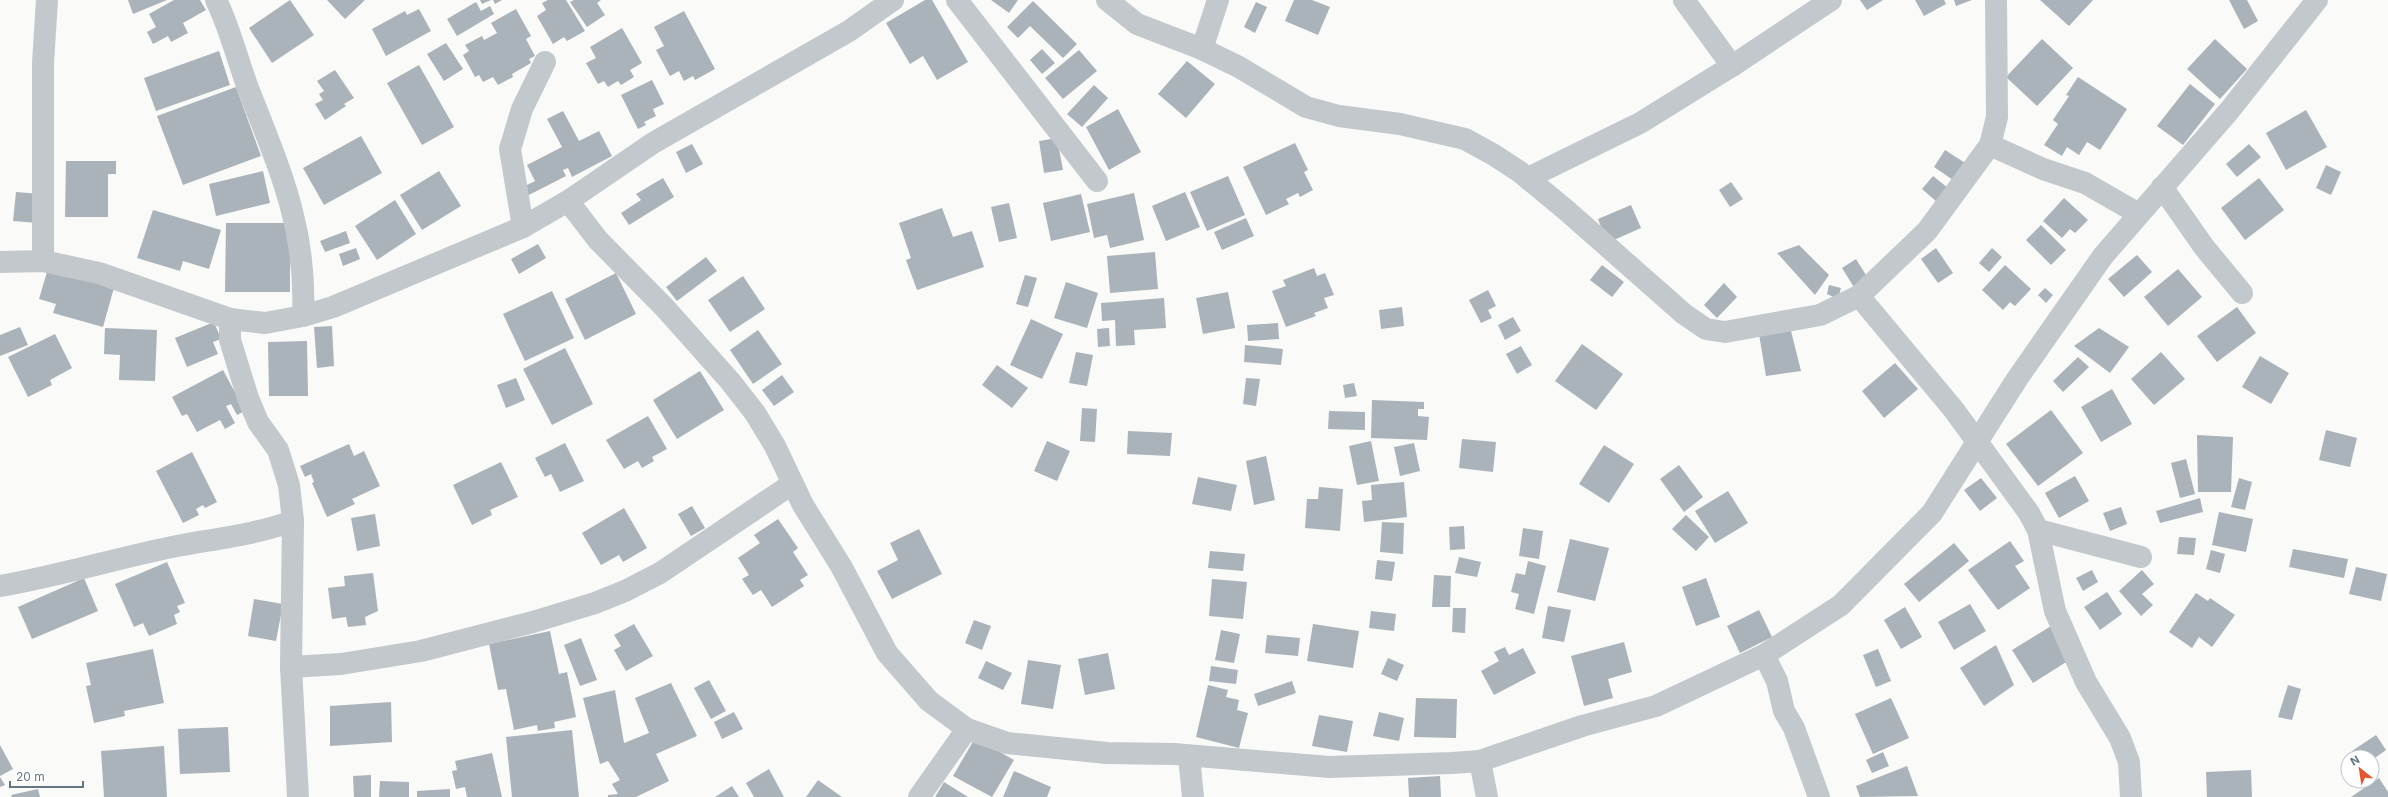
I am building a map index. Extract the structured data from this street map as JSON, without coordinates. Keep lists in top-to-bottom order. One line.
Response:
{"scale_bar":"20 m","north":"top left"}
